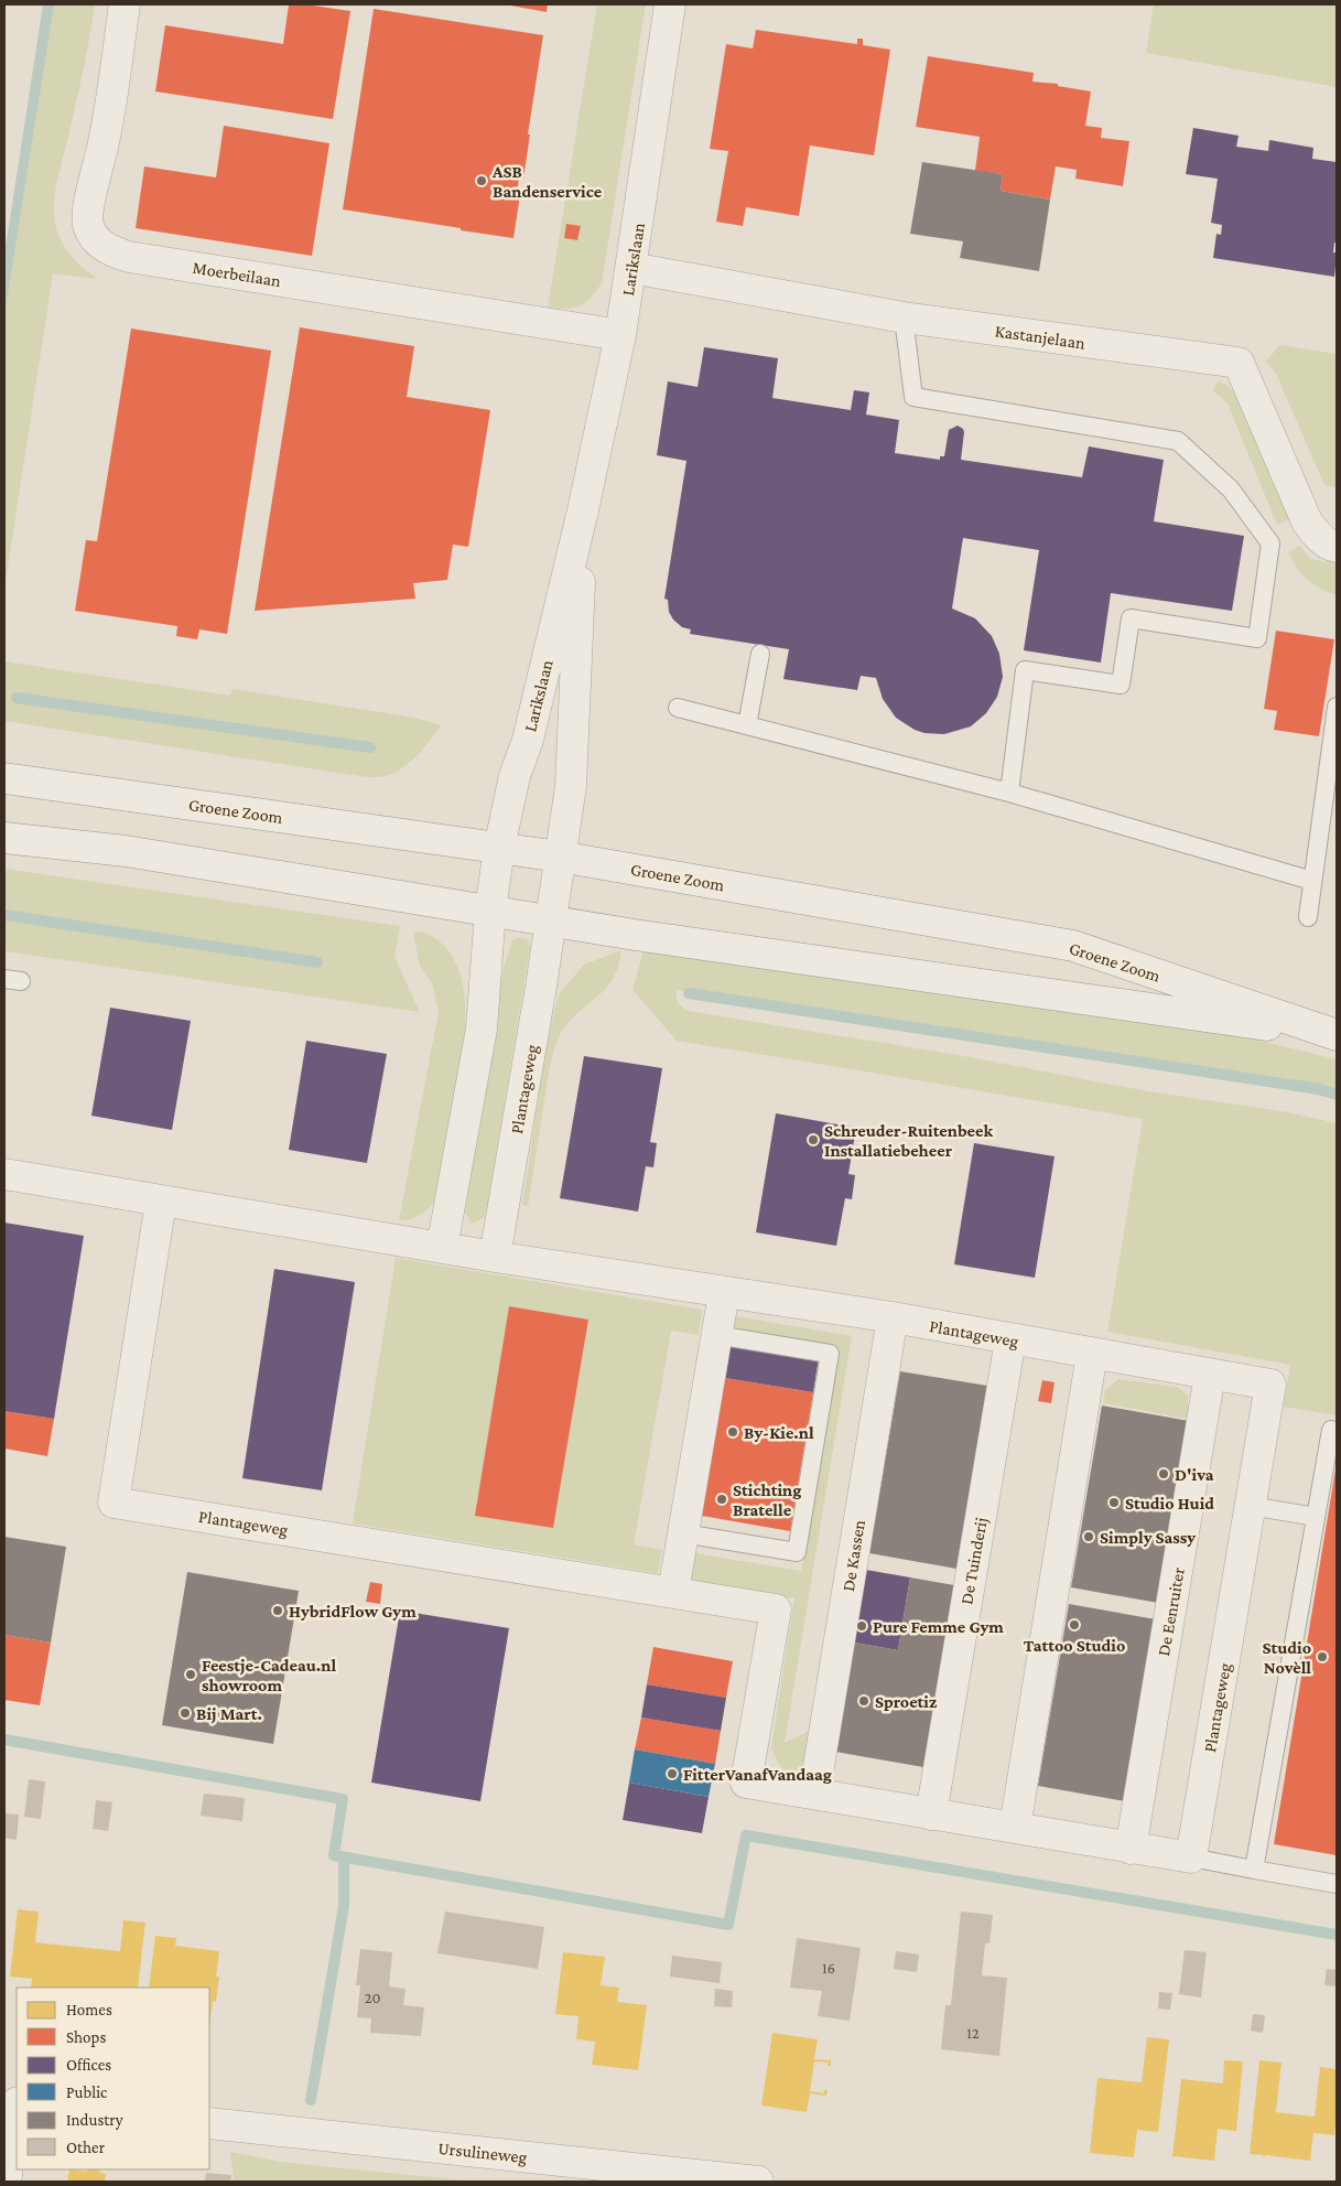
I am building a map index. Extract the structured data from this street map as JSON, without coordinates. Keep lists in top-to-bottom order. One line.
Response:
{"streets":{"street":["Larikslaan","Moerbeilaan","Kastanjelaan","Groene Zoom","Plantageweg","De Kassen","De Tuinderij","De Eenruiter","Ursulineweg"]},"crossings":[["Larikslaan","Moerbeilaan"],["Larikslaan","Kastanjelaan"],["Larikslaan","Groene Zoom"],["Larikslaan","Plantageweg"],["Groene Zoom","Plantageweg"],["Plantageweg","De Kassen"],["Plantageweg","De Tuinderij"],["Plantageweg","De Eenruiter"]],"places":["ASB Bandenservice","Schreuder-Ruitenbeek Installatiebeheer","By-Kie.nl","D'iva","Stichting Bratelle","Studio Huid","Simply Sassy","HybridFlow Gym","Tattoo Studio","Pure Femme Gym","Studio Novèll","Feestje-Cadeau.nl showroom","Sproetiz","Bij Mart.","FitterVanafVandaag"],"house_numbers":["16","20","12"],"legend":["Homes","Shops","Offices","Public","Industry","Other"]}
